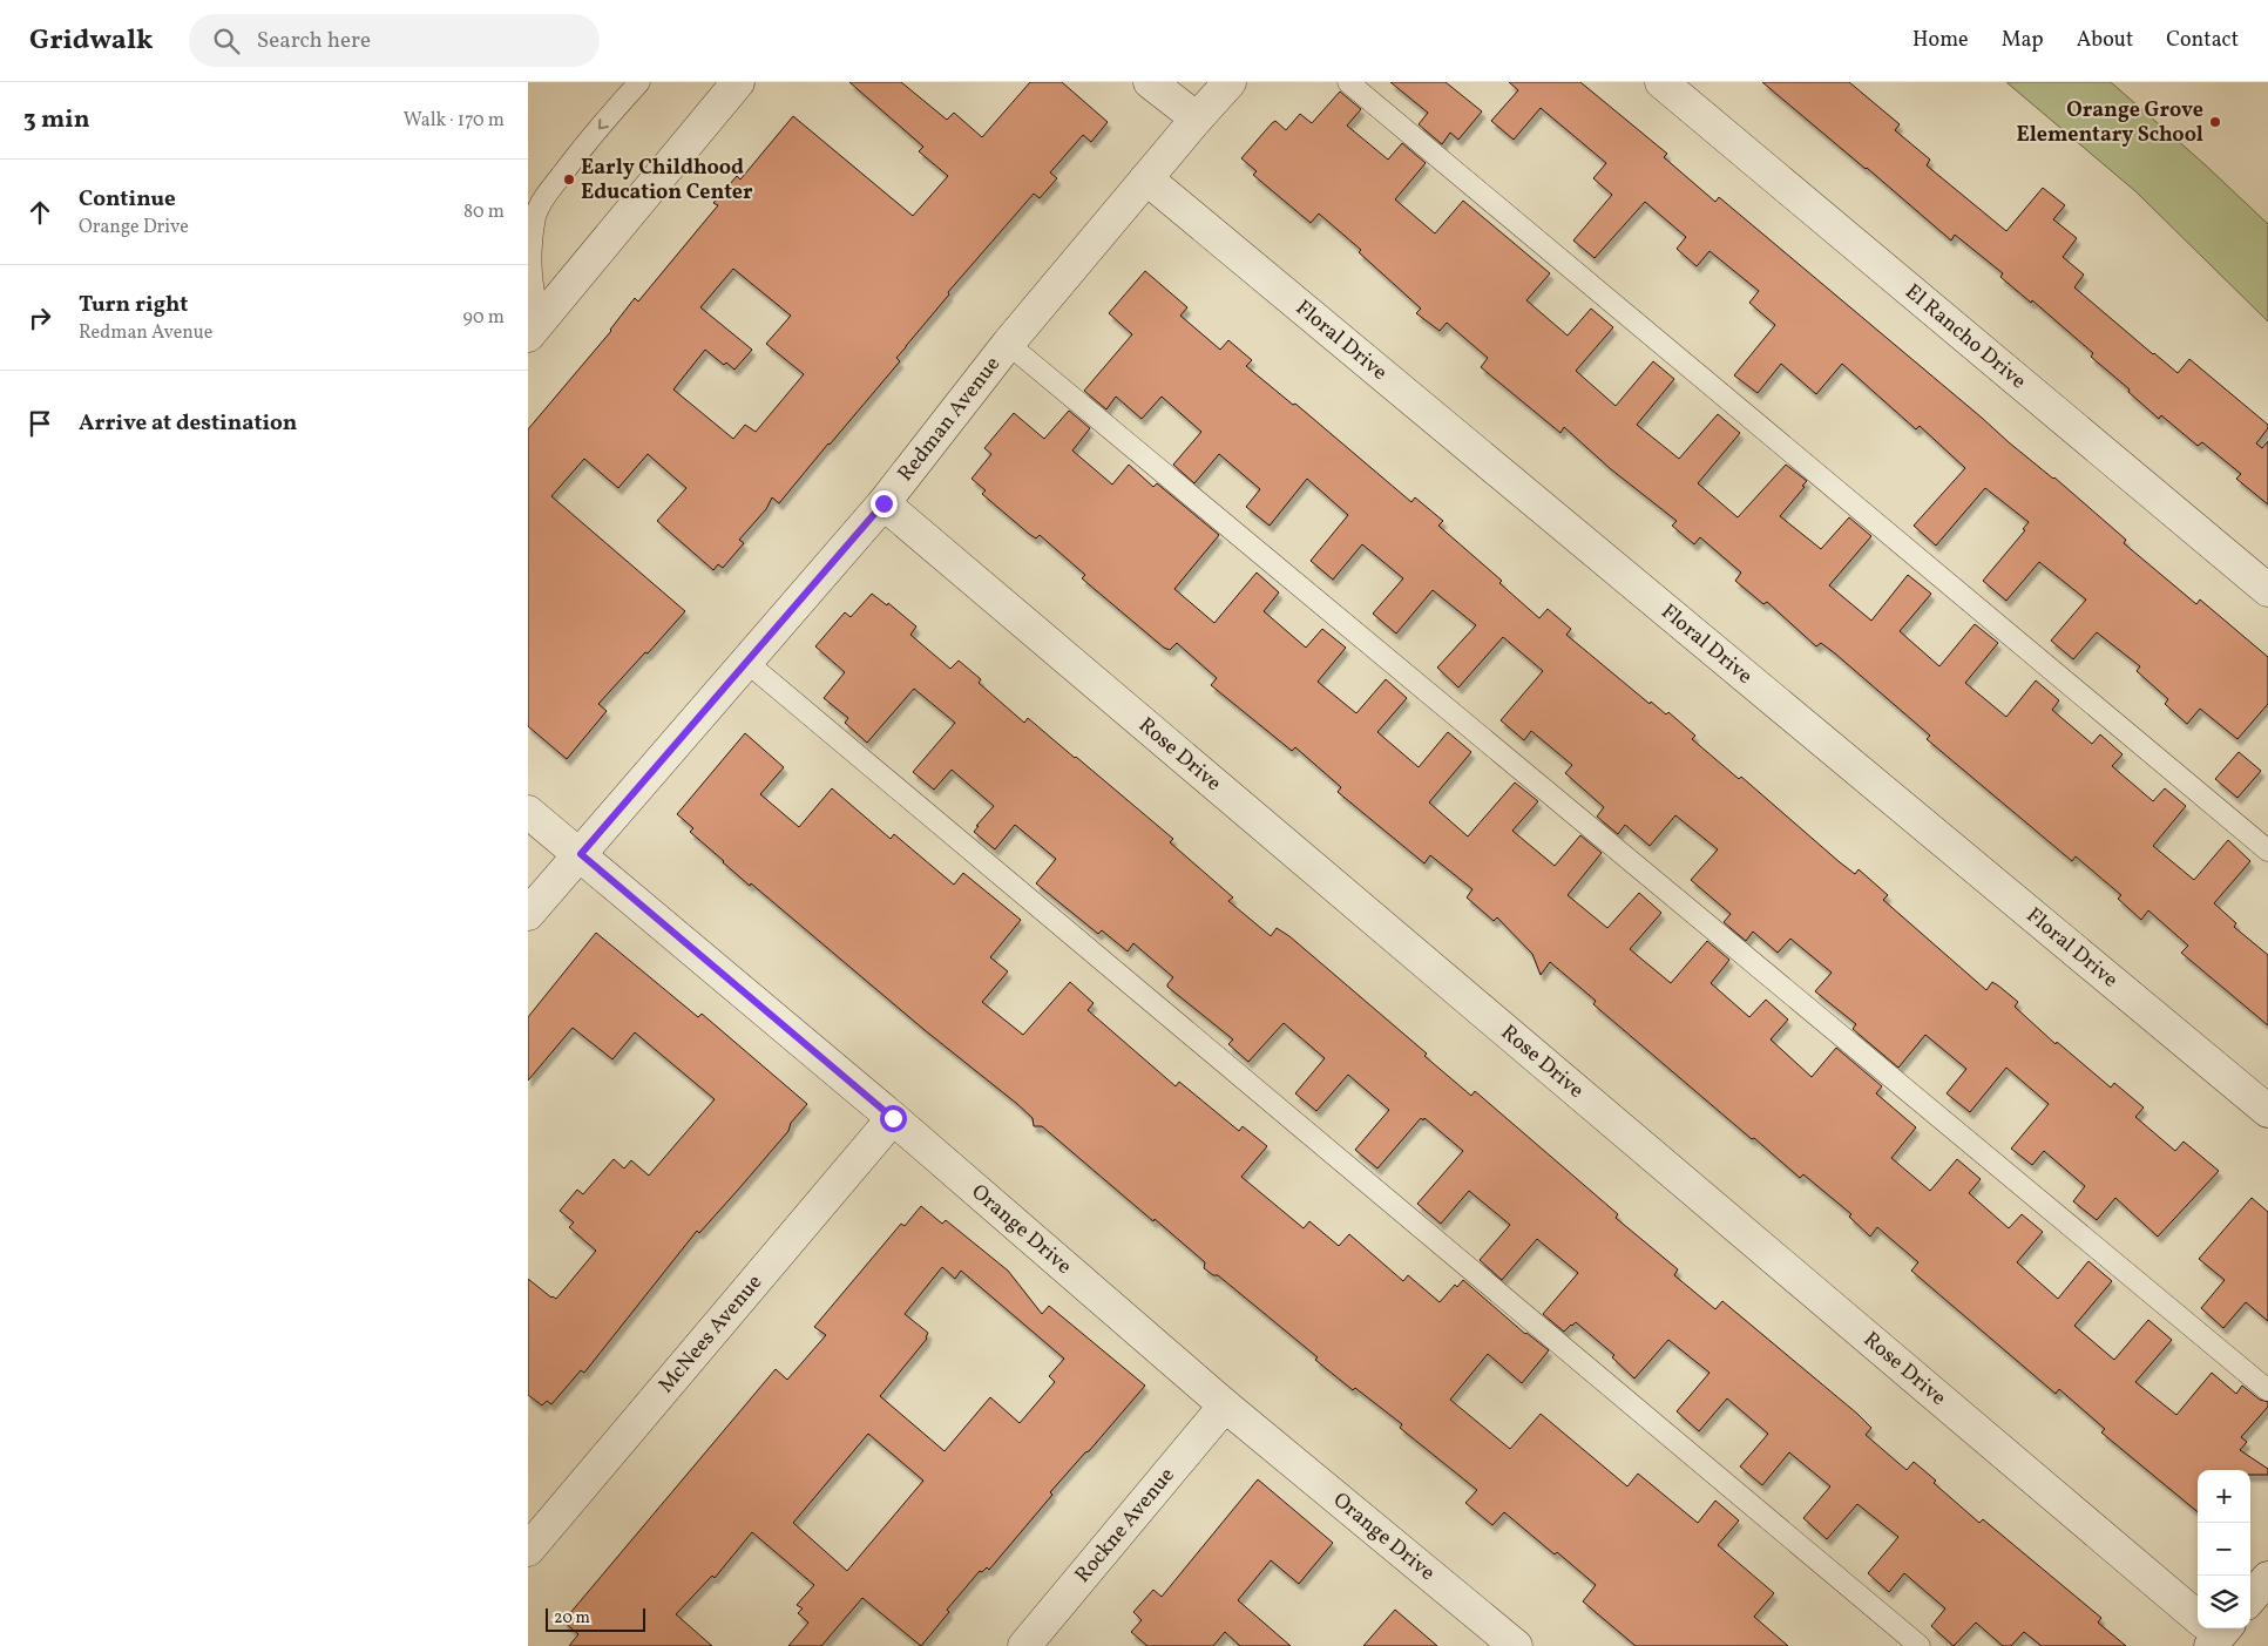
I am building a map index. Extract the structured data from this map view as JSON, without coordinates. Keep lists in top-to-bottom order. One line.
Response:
{"streets":{"street":["El Rancho Drive","Floral Drive","Redman Avenue","Rose Drive","Orange Drive","McNees Avenue","Rockne Avenue"]},"crossings":[["Floral Drive","Redman Avenue"],["Redman Avenue","Rose Drive"],["Redman Avenue","Orange Drive"],["Orange Drive","McNees Avenue"],["Orange Drive","Rockne Avenue"]],"places":["Orange Grove Elementary School","Early Childhood Education Center"],"scale_bar":"20 m","page":{"header":"Gridwalk","search":"Search here","nav":["Home","Map","About","Contact"],"heading":["3 min","Walk · 170 m"],"list":[["Continue","Orange Drive","80 m"],["Turn right","Redman Avenue","90 m"],"Arrive at destination"],"map_buttons":["+","−"],"scale":"20 m"}}
